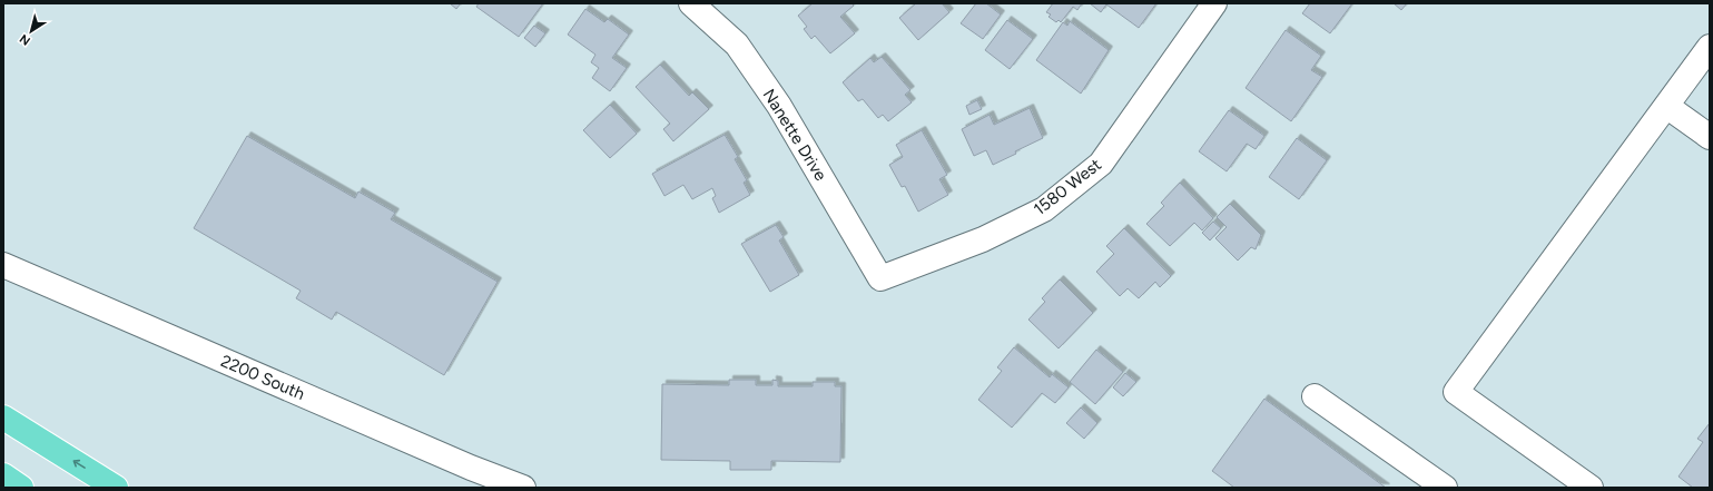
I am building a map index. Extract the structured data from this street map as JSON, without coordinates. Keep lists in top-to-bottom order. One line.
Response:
{"streets":{"street":["Nanette Drive","1580 West","2200 South"]},"crossings":[["Nanette Drive","1580 West"]],"north":"bottom left"}
